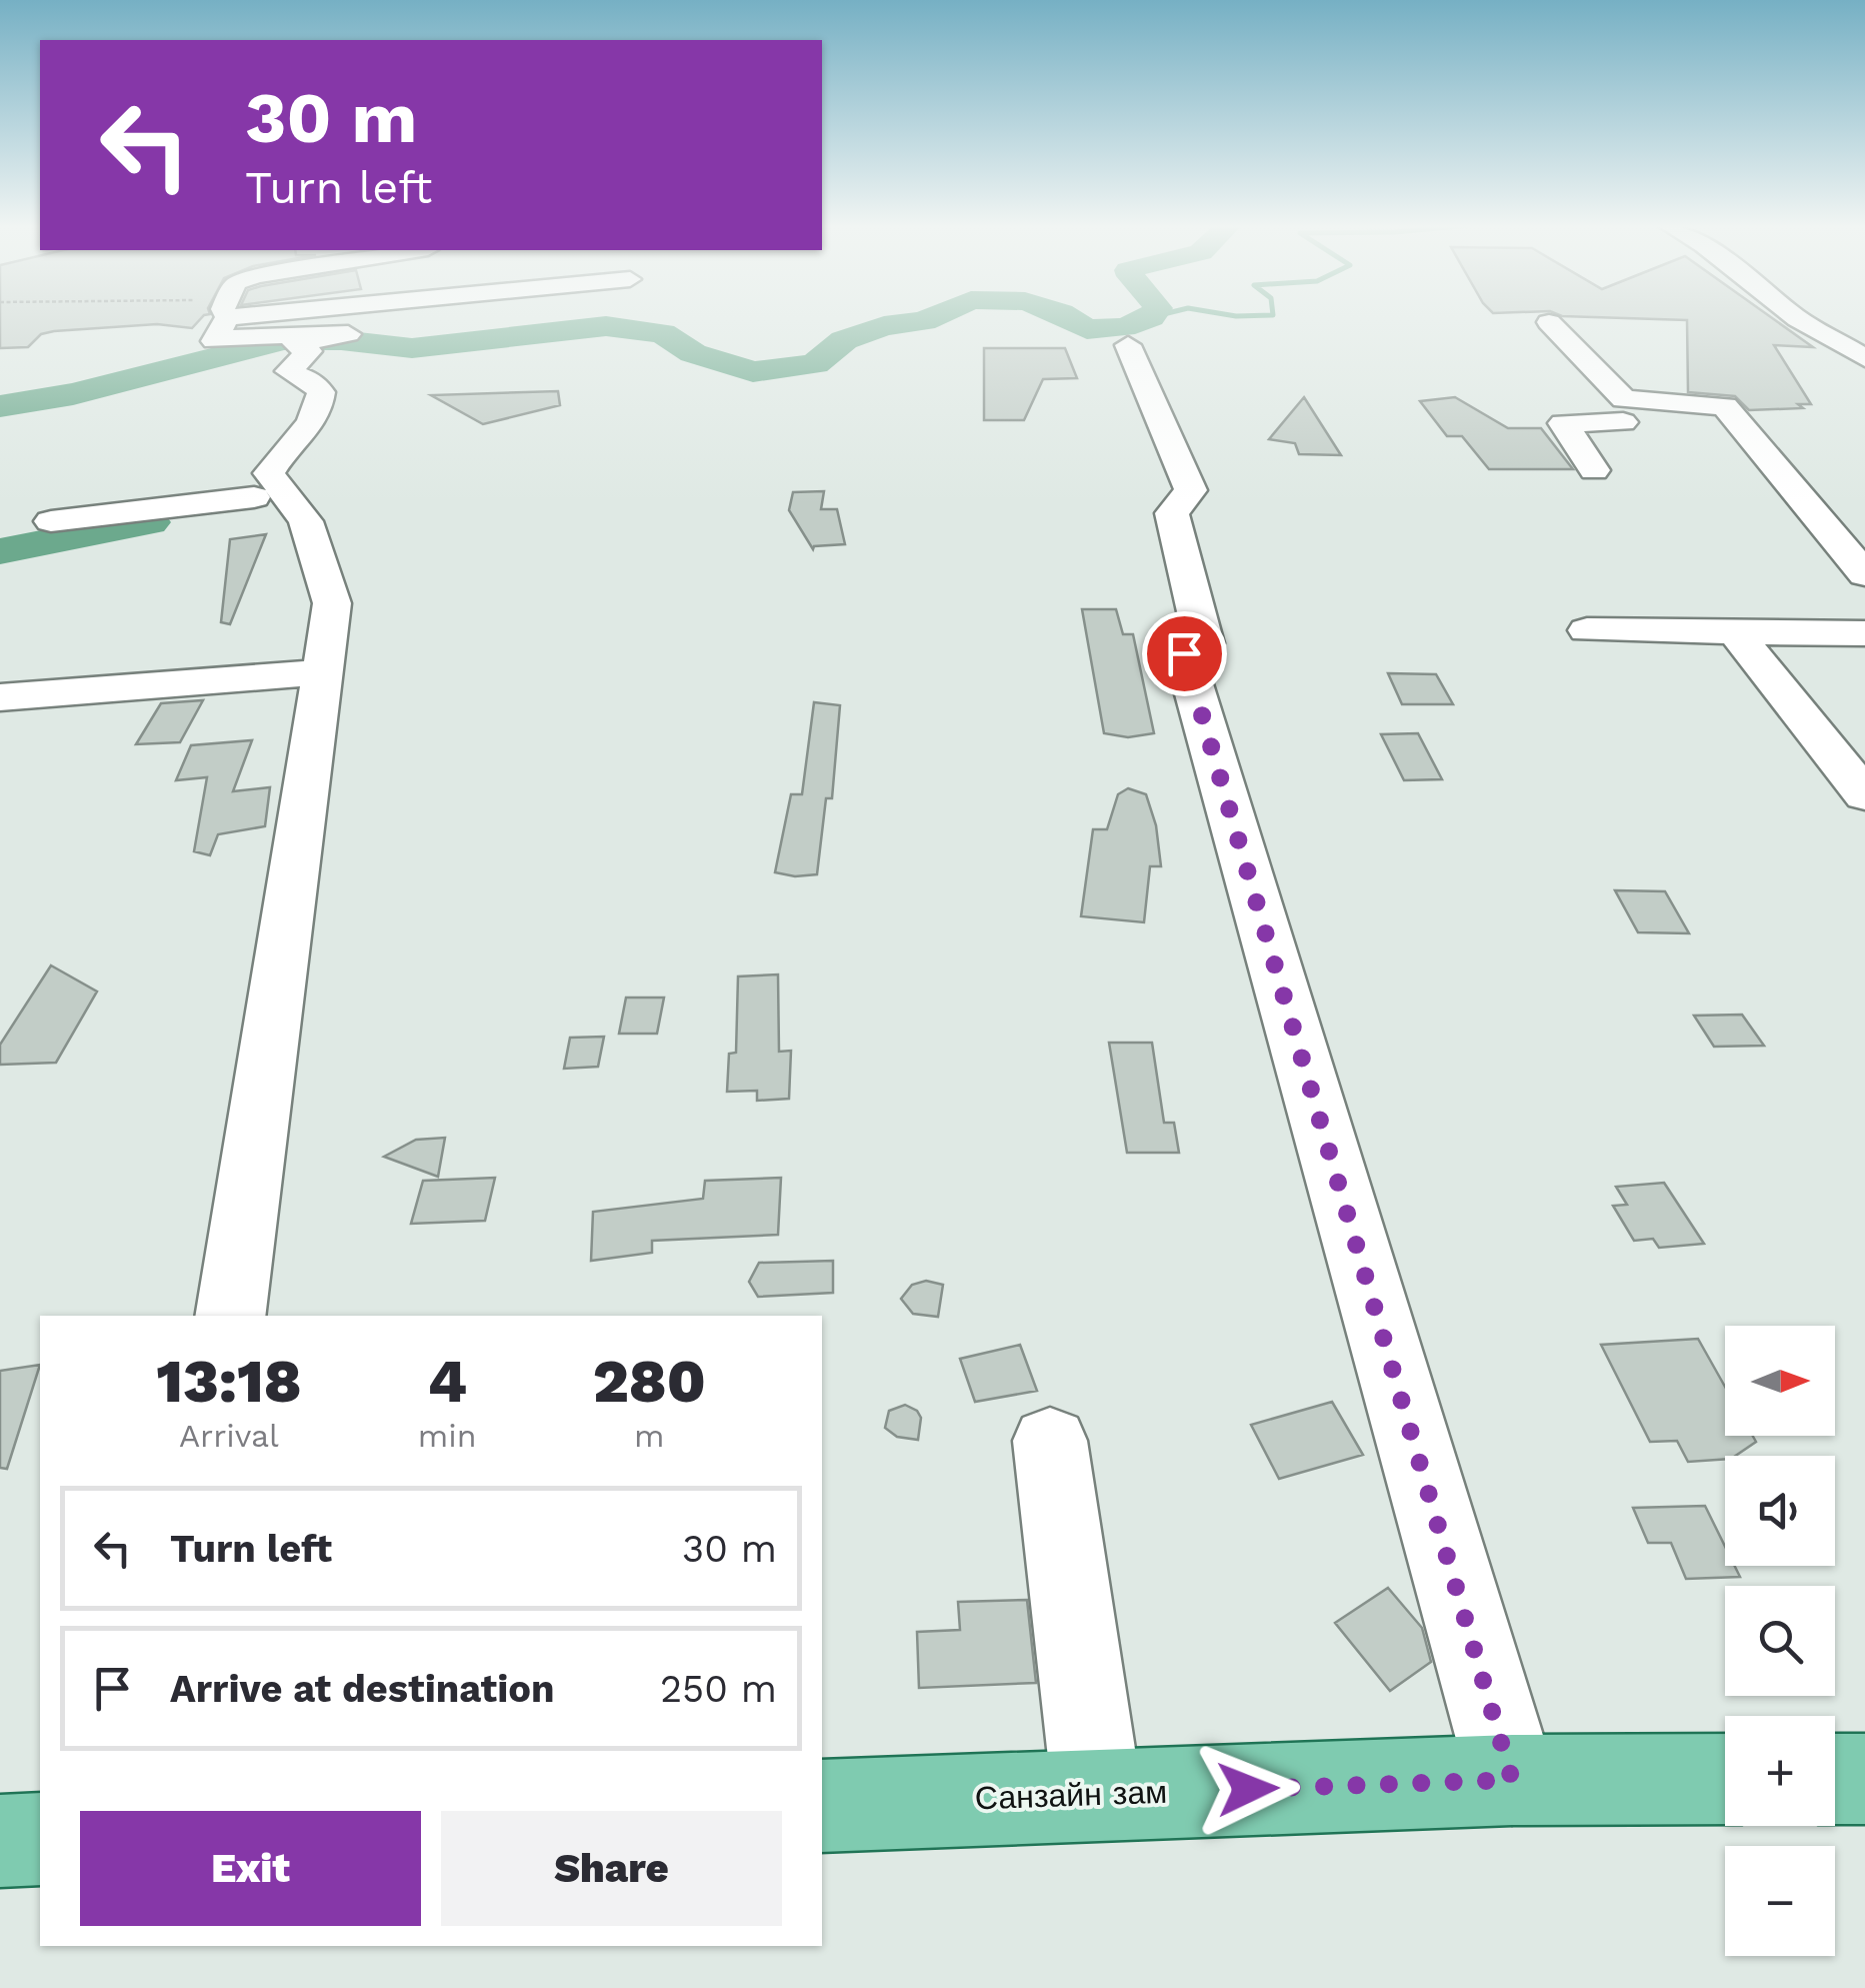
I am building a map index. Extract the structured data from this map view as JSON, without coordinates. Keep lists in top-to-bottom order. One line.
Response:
{"streets":{"main road":["Санзайн зам"]},"north":"right","page":{"turn":["30 m","Turn left"],"eta":["13:18","Arrival","4","min","280","m"],"map_buttons":["+","−"],"list":[{"name":"Turn left","value":"30 m"},{"name":"Arrive at destination","value":"250 m"}],"buttons":["Exit","Share"]}}
